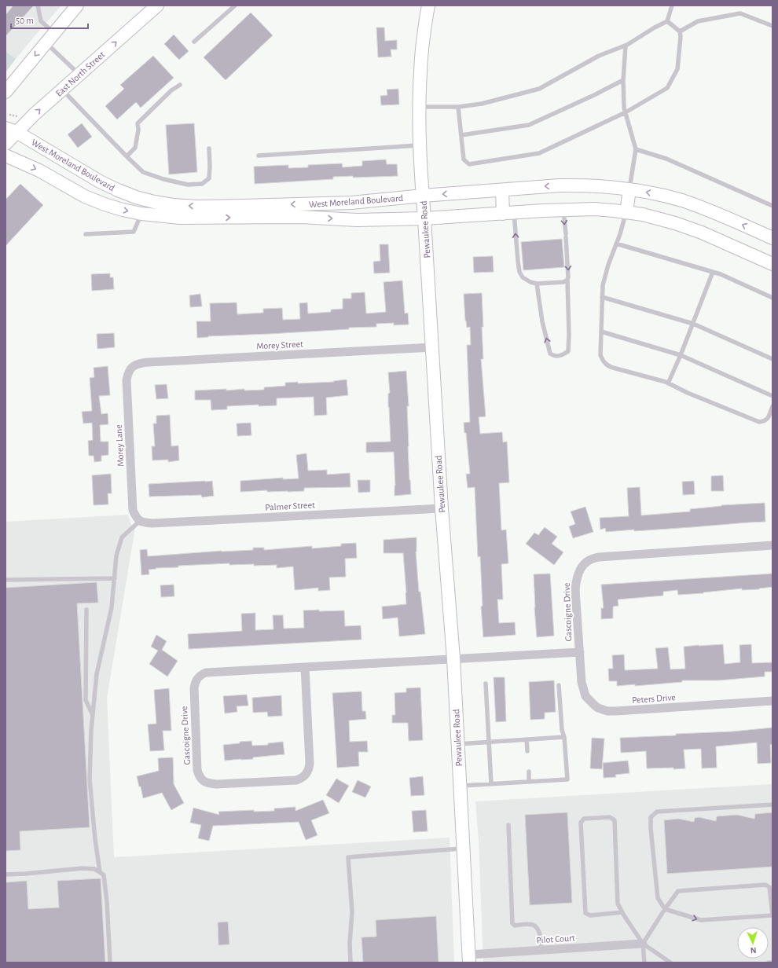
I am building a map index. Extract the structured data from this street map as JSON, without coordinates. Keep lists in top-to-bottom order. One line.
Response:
{"streets":{"street":["East North Street","West Moreland Boulevard","Pewaukee Road","Morey Street","Morey Lane","Palmer Street","Gascoigne Drive","Peters Drive","Pilot Court"]},"crossings":[["East North Street","West Moreland Boulevard"],["West Moreland Boulevard","Pewaukee Road"],["Pewaukee Road","Morey Street"],["Pewaukee Road","Palmer Street"],["Pewaukee Road","Gascoigne Drive"],["Pewaukee Road","Pilot Court"],["Morey Street","Morey Lane"],["Morey Lane","Palmer Street"],["Gascoigne Drive","Peters Drive"]],"scale_bar":"50 m","north":"bottom"}
